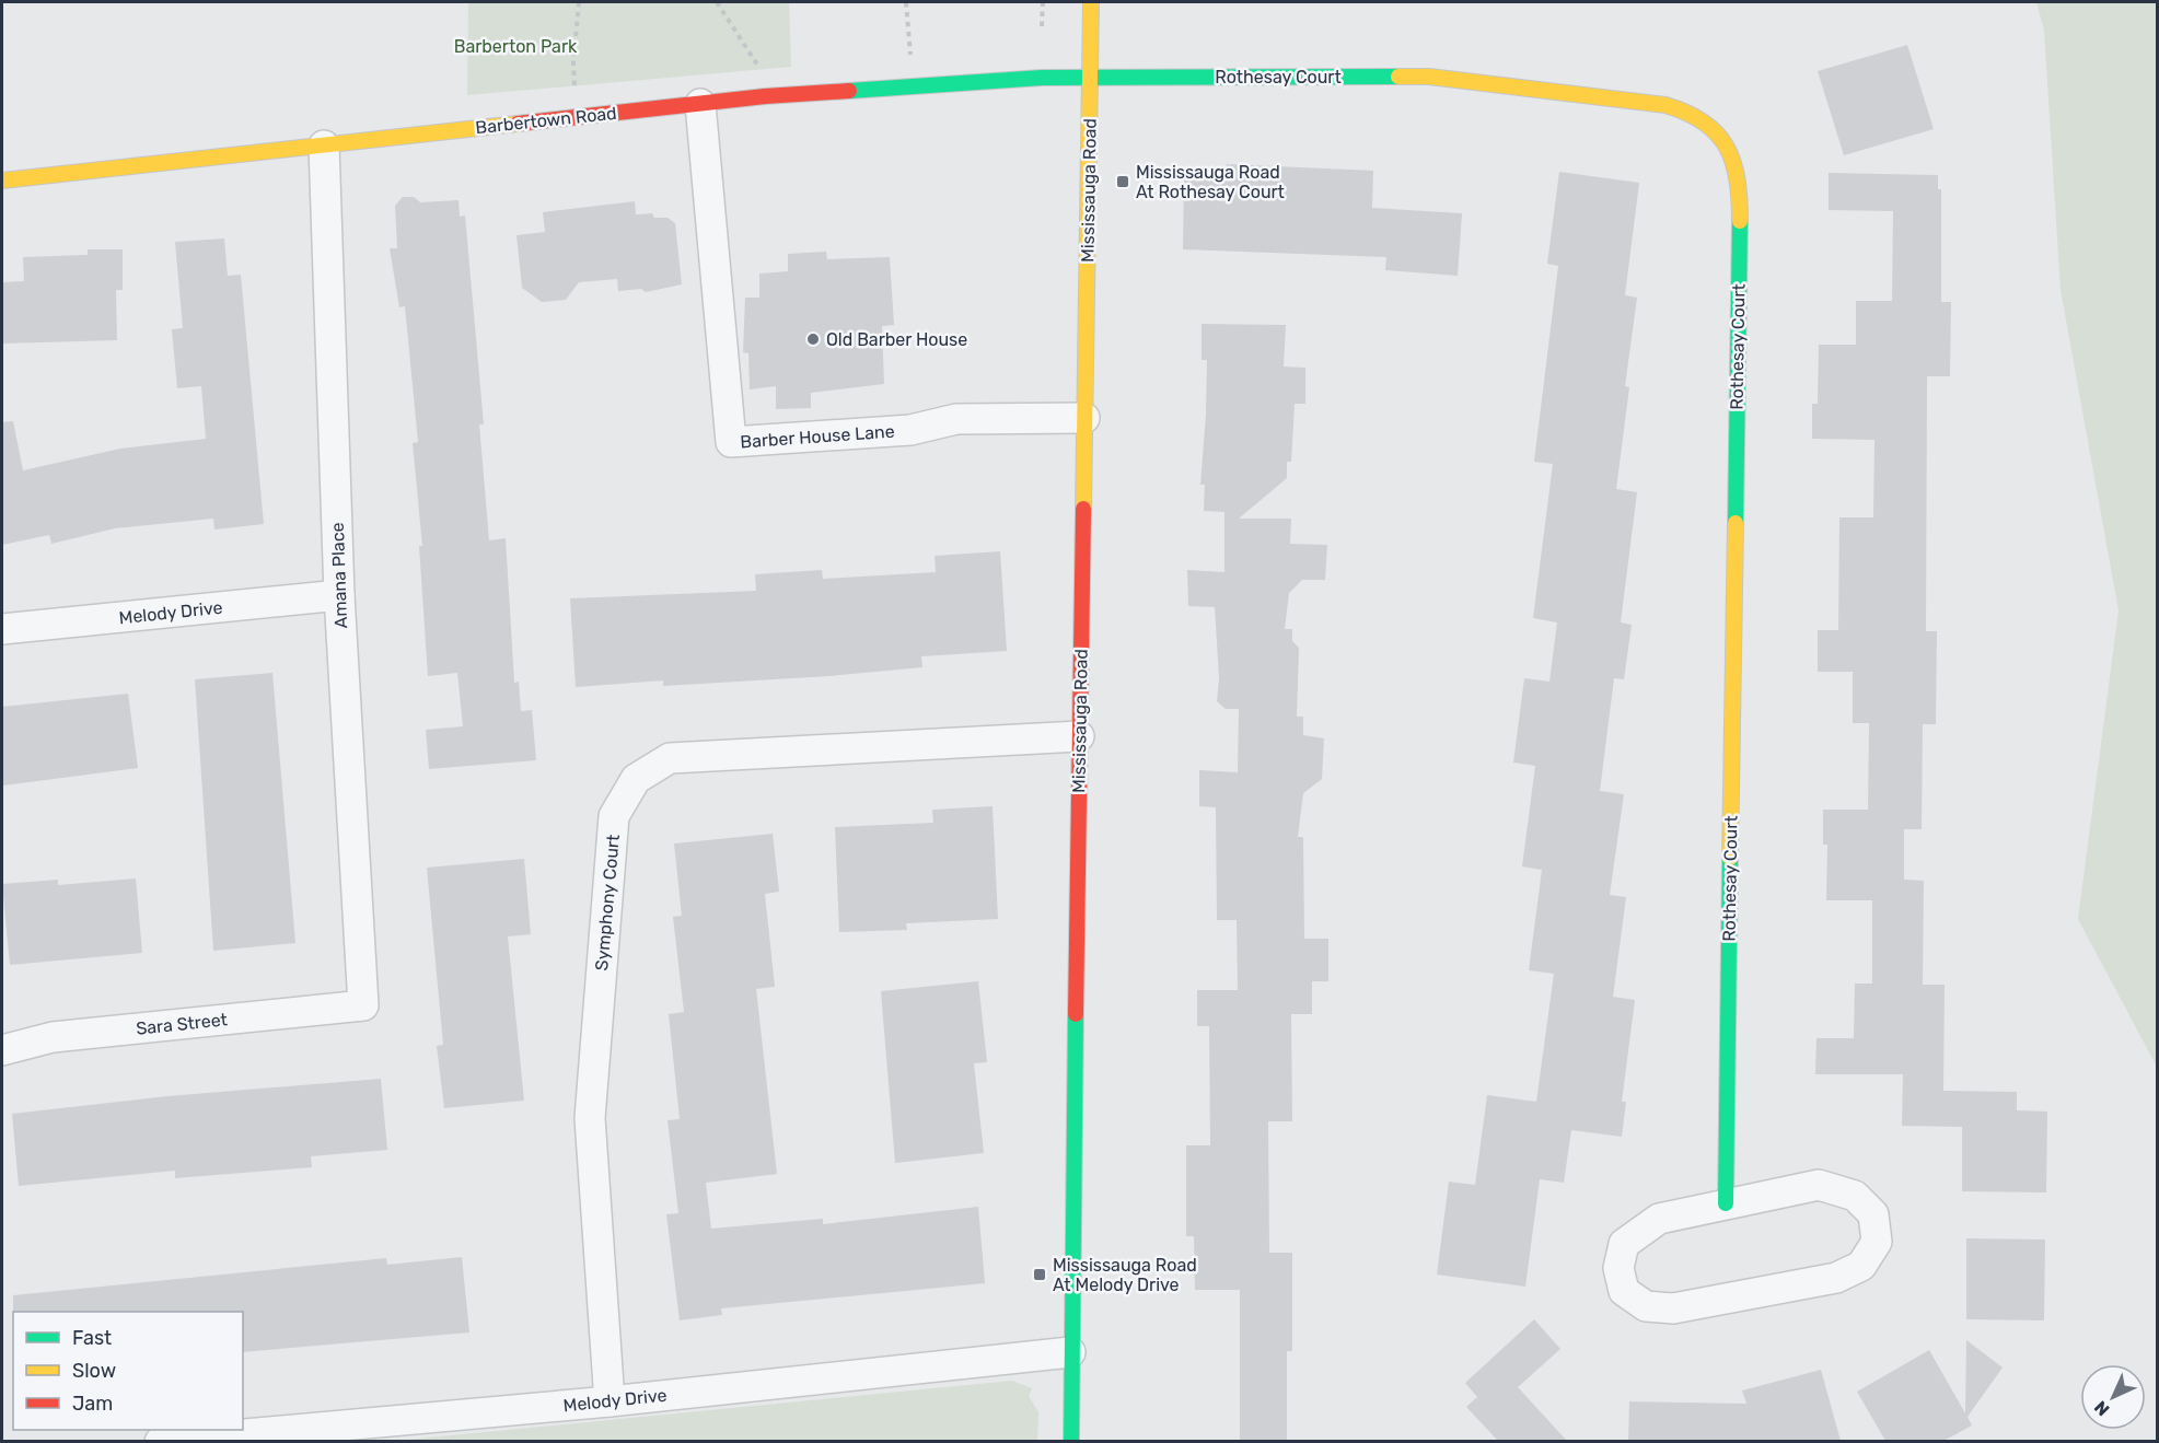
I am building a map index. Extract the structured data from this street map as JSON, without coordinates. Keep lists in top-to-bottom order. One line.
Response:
{"streets":{"street":["Rothesay Court","Barbertown Road","Mississauga Road","Barber House Lane","Amana Place","Melody Drive","Symphony Court","Sara Street"]},"crossings":[["Rothesay Court","Barbertown Road"],["Rothesay Court","Mississauga Road"],["Barbertown Road","Mississauga Road"],["Barbertown Road","Barber House Lane"],["Barbertown Road","Amana Place"],["Mississauga Road","Barber House Lane"],["Mississauga Road","Melody Drive"],["Mississauga Road","Symphony Court"],["Amana Place","Melody Drive"],["Amana Place","Sara Street"],["Melody Drive","Symphony Court"]],"parks":["Barberton Park"],"places":{"transit":["Mississauga Road At Rothesay Court","Mississauga Road At Melody Drive"],"other":["Old Barber House"]},"legend":["Fast","Slow","Jam"],"north":"bottom left"}
